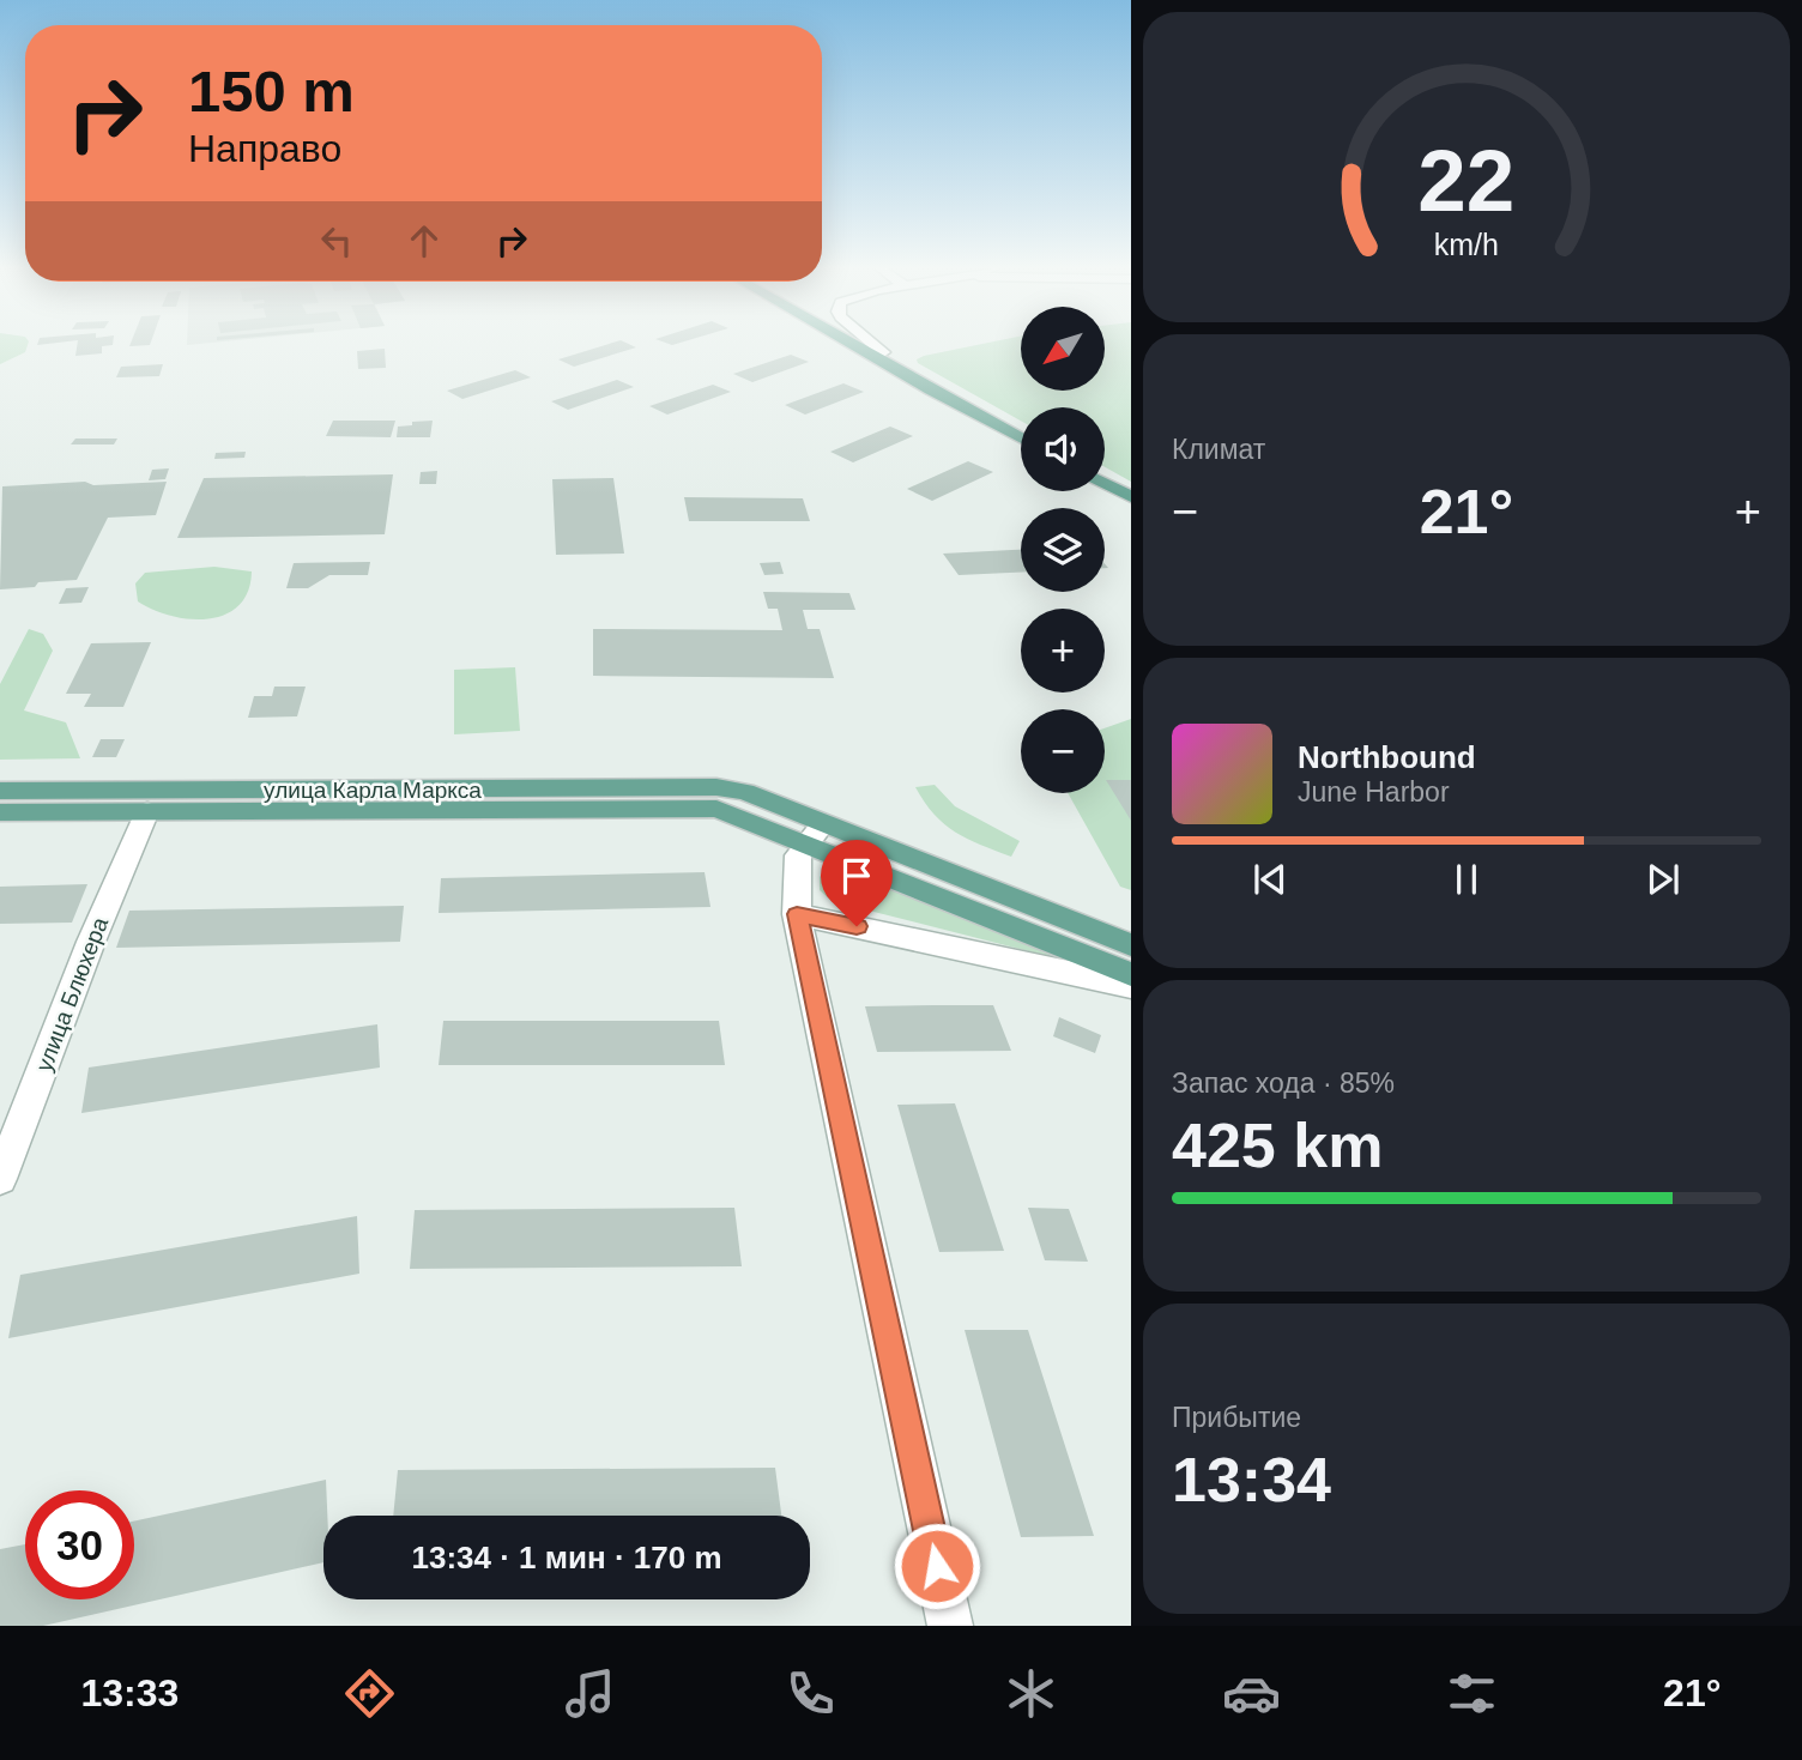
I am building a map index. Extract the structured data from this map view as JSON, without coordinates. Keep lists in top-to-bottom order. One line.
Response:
{"streets":{"main road":["улица Карла Маркса"],"street":["улица Блюхера"]},"crossings":[["улица Карла Маркса","улица Блюхера"]],"north":"bottom left","page":{"turn":["150 m","Направо"],"map_buttons":["+","−"],"tile":["Климат",["Запас хода · 85%","425 km"],["Прибытие","13:34"]],"heat":["−","21°","+"],"song":["Northbound","June Harbor"],"limit":"30","trip":"13:34 · 1 мин · 170 m","tabs":["13:33","21°"],"gauge":["22","km/h"]}}
